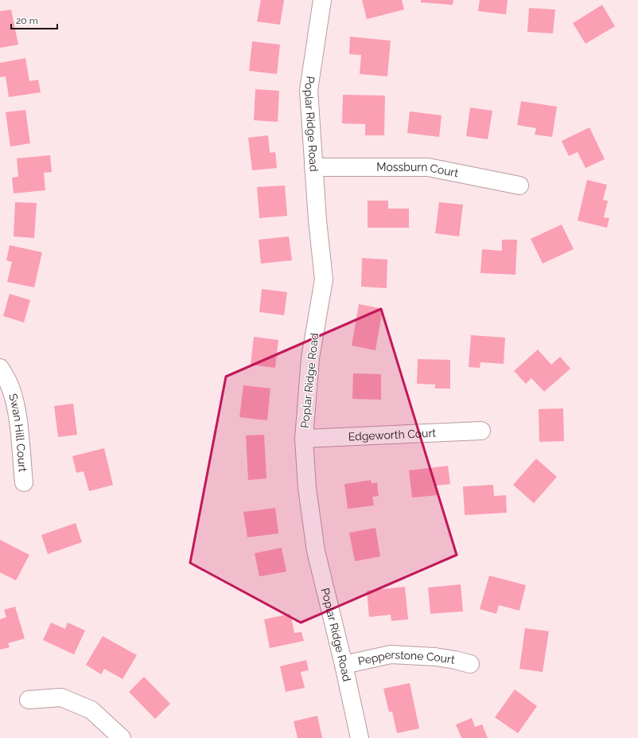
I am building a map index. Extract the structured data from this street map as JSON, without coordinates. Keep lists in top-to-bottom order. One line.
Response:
{"streets":{"street":["Poplar Ridge Road","Mossburn Court","Swan Hill Court","Edgeworth Court","Pepperstone Court"]},"crossings":[["Poplar Ridge Road","Mossburn Court"],["Poplar Ridge Road","Edgeworth Court"],["Poplar Ridge Road","Pepperstone Court"]],"scale_bar":"20 m"}
